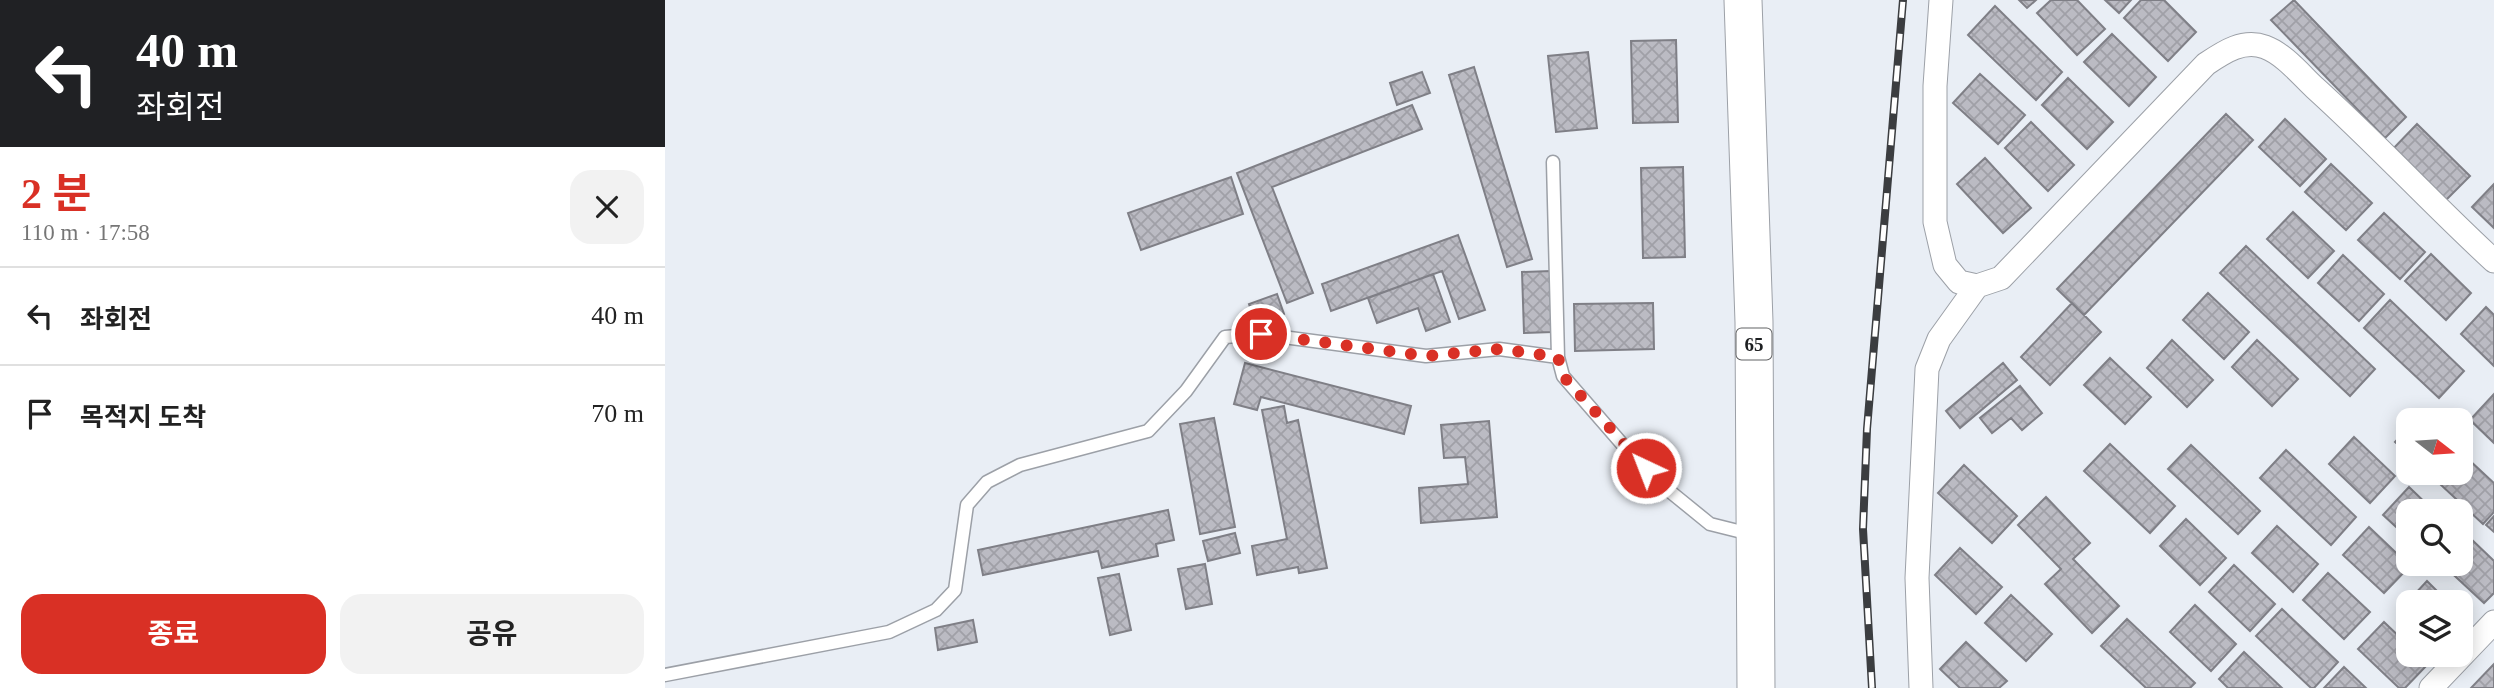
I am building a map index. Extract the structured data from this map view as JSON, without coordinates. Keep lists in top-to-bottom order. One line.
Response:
{"streets":{"main road":["65"]},"north":"right","page":{"turn":["40 m","좌회전"],"heading":["2 분","110 m · 17:58"],"list":[{"name":"좌회전","value":"40 m"},{"name":"목적지 도착","value":"70 m"}],"buttons":["종료","공유"]}}
